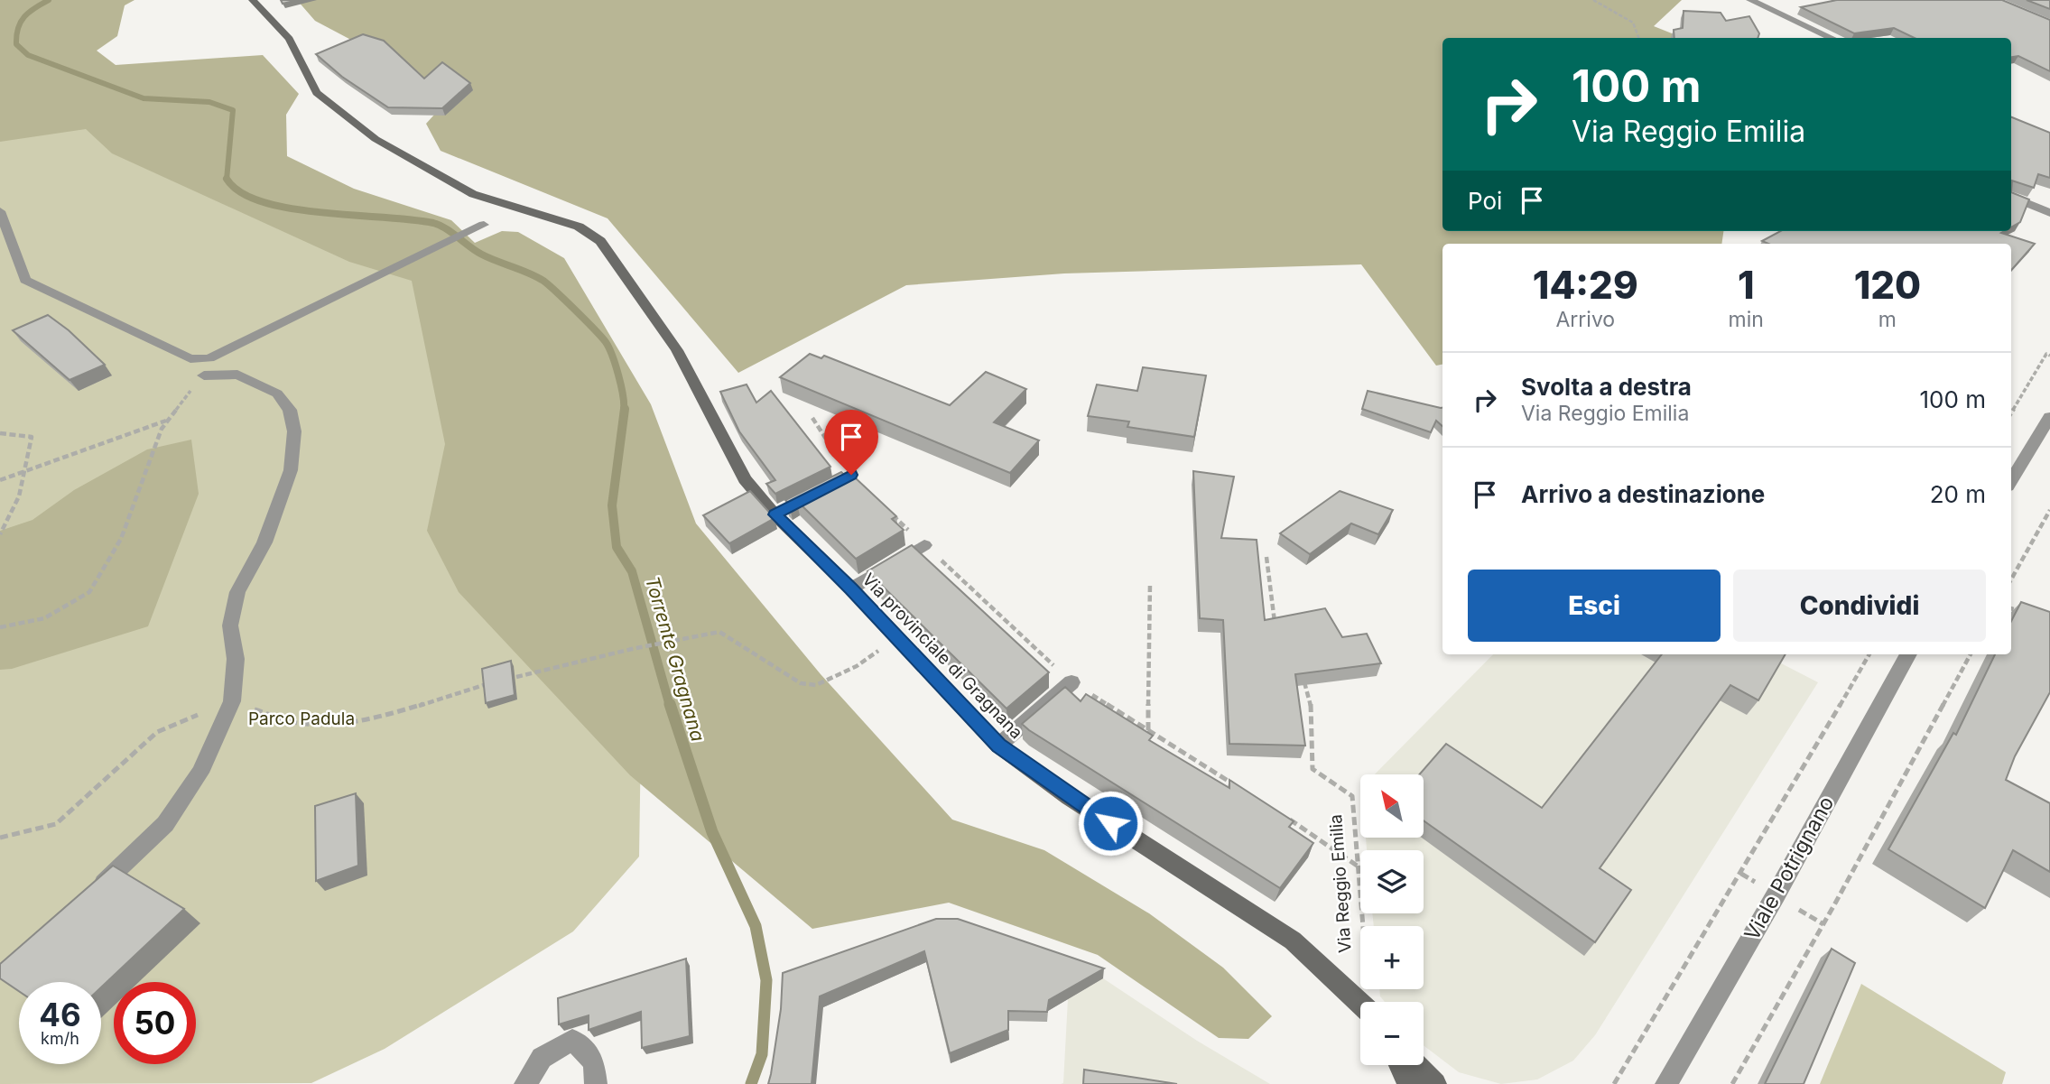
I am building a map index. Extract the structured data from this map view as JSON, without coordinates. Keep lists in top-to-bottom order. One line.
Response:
{"streets":{"main road":["Via provinciale di Gragnana"],"street":["Viale Potrignano"],"path":["Via Reggio Emilia"]},"water":["Torrente Gragnana"],"parks":["Parco Padula"],"north":"top left","page":{"turn":["100 m","Via Reggio Emilia"],"then":"Poi","eta":["14:29","Arrivo","1","min","120","m"],"list":[{"name":"Svolta a destra","note":"Via Reggio Emilia","value":"100 m"},{"name":"Arrivo a destinazione","value":"20 m"}],"buttons":["Esci","Condividi"],"map_buttons":["+","−"],"speed":"46 km/h","limit":"50"}}
